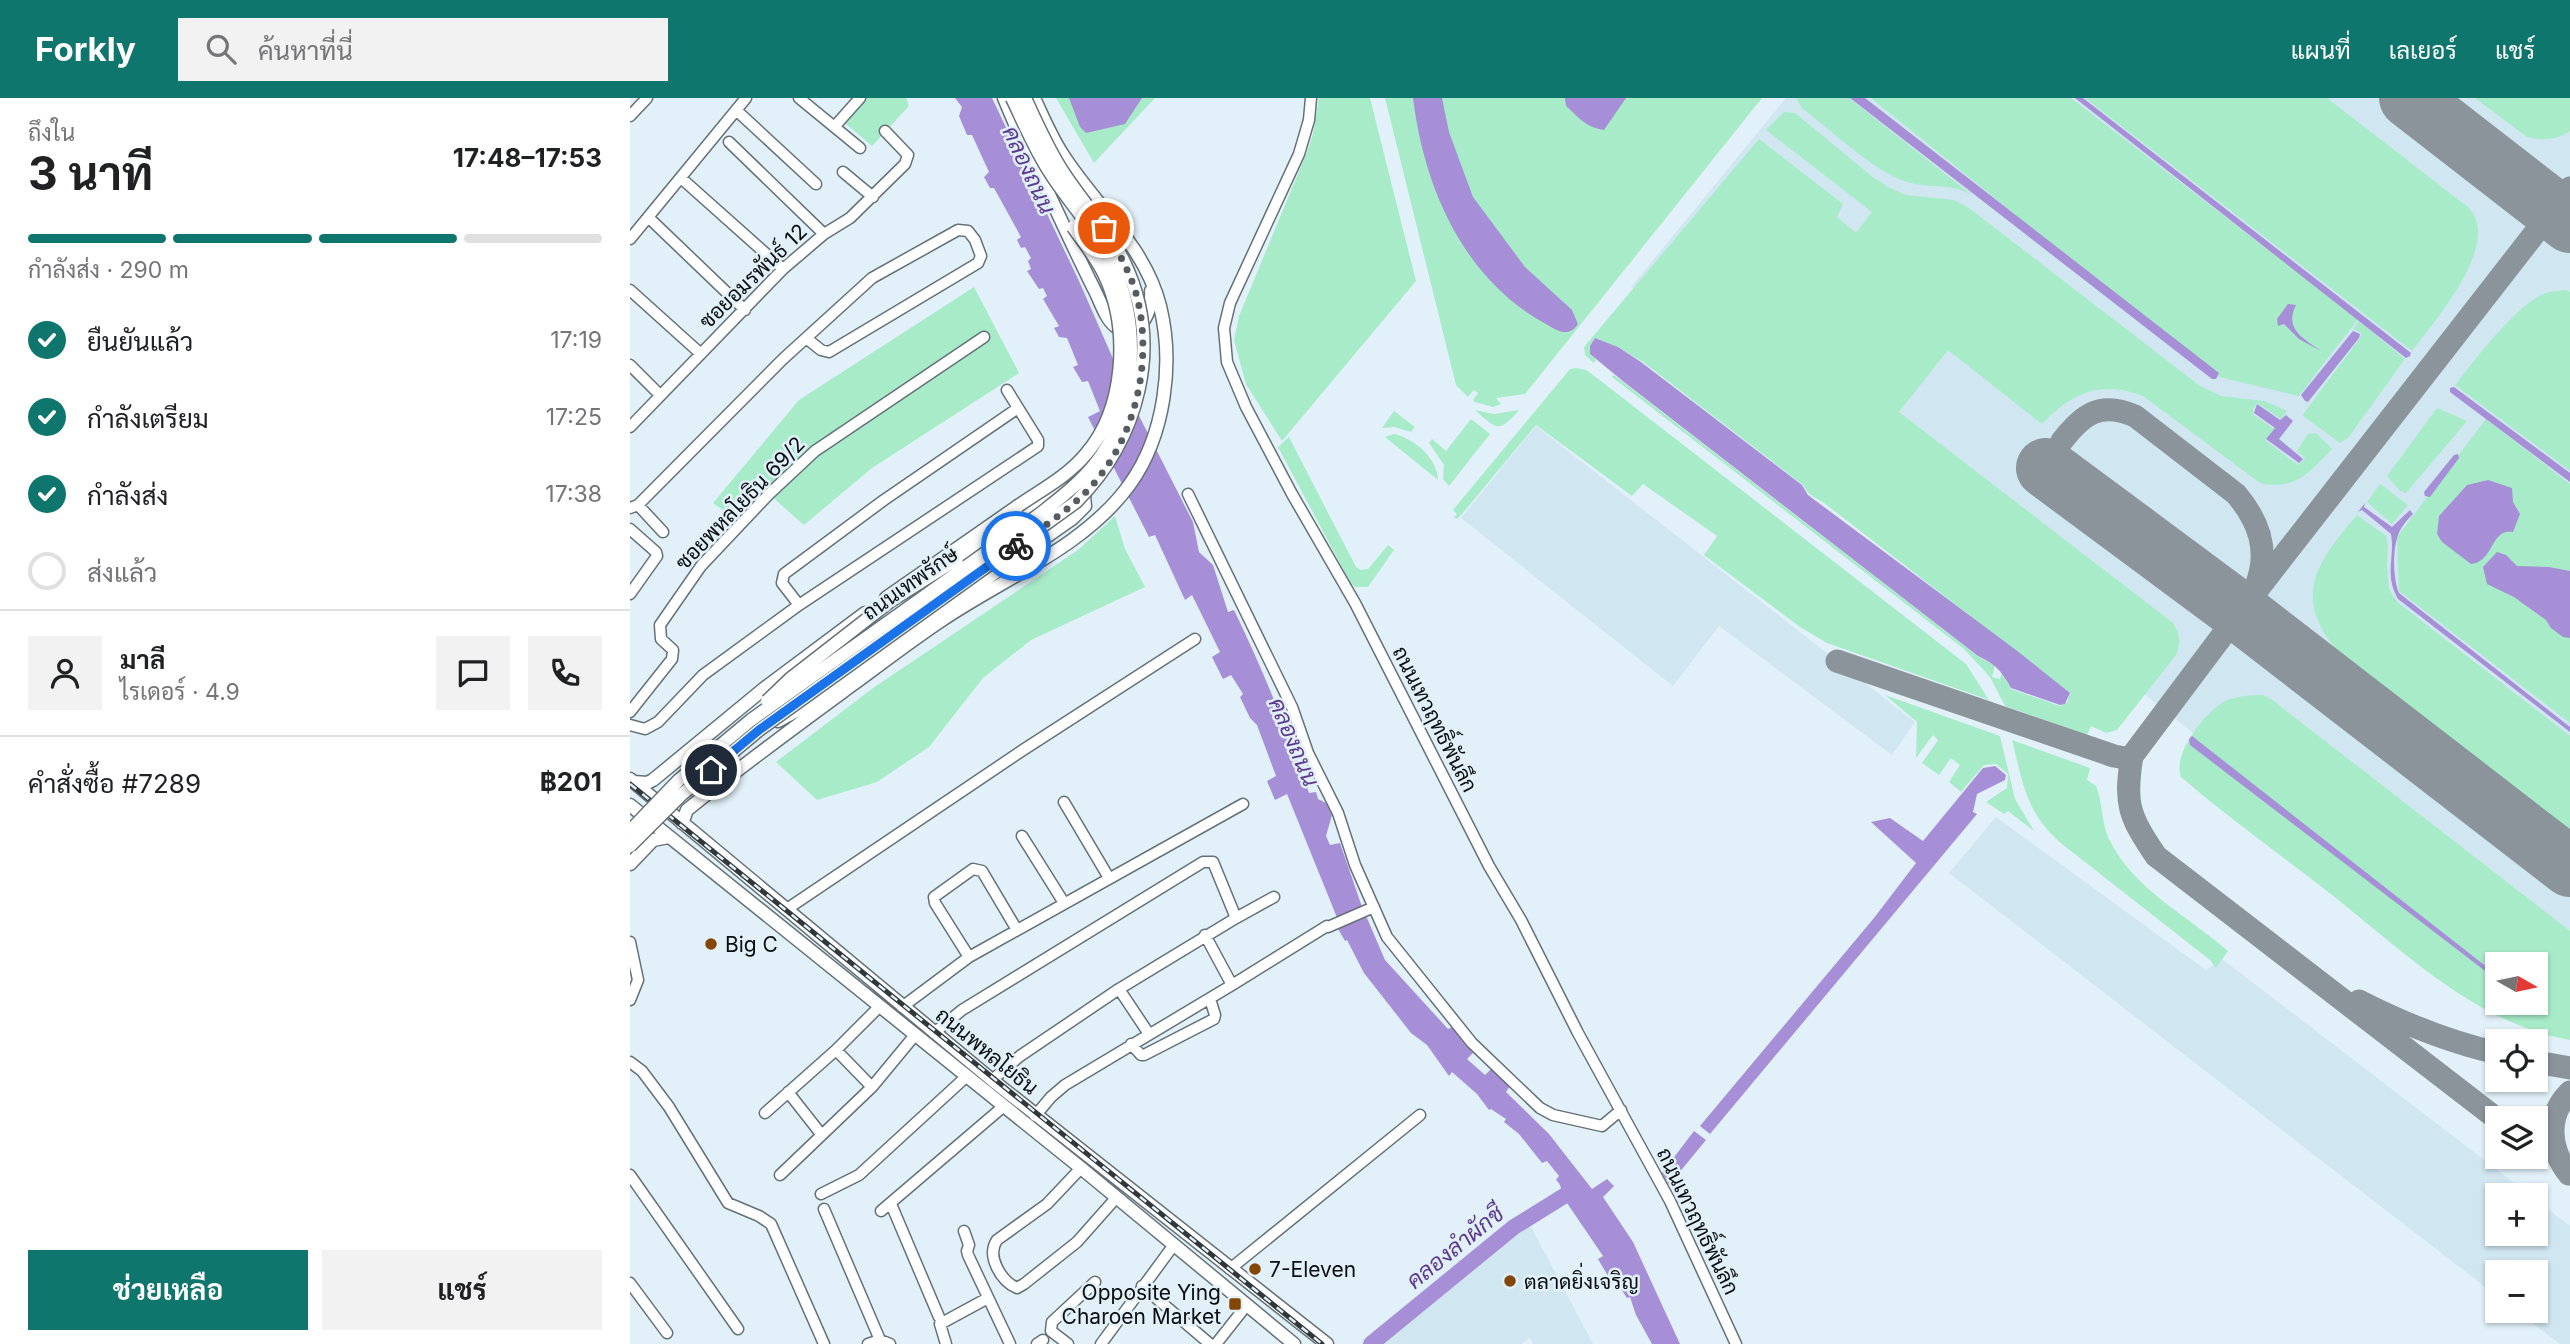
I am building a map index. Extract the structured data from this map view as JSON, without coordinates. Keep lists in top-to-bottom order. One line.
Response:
{"streets":{"main road":["ถนนเทพรักษ์","ถนนพหลโยธิน"],"street":["ซอยอมรพันธ์ 12","ซอยพหลโยธิน 69/2","ถนนเทวฤทธิ์พันลึก"]},"crossings":[["ถนนเทพรักษ์","ถนนพหลโยธิน"]],"water":["คลองถนน","คลองลำผักชี"],"places":{"other":["Big C","7-Eleven","ตลาดยิ่งเจริญ"],"transit":["Opposite Ying Charoen Market"]},"north":"right","page":{"header":"Forkly","search":"ค้นหาที่นี่","nav":["แผนที่","เลเยอร์","แชร์"],"heading":["3 นาที","ถึงใน","17:48–17:53"],"panel":["มาลี","ไรเดอร์ · 4.9","คำสั่งซื้อ #7289","฿201"],"bar":"กำลังส่ง · 290 m","list":[["ยืนยันแล้ว","17:19"],["กำลังเตรียม","17:25"],["กำลังส่ง","17:38"],"ส่งแล้ว"],"map_buttons":["+","−"],"buttons":["ช่วยเหลือ","แชร์"]}}
